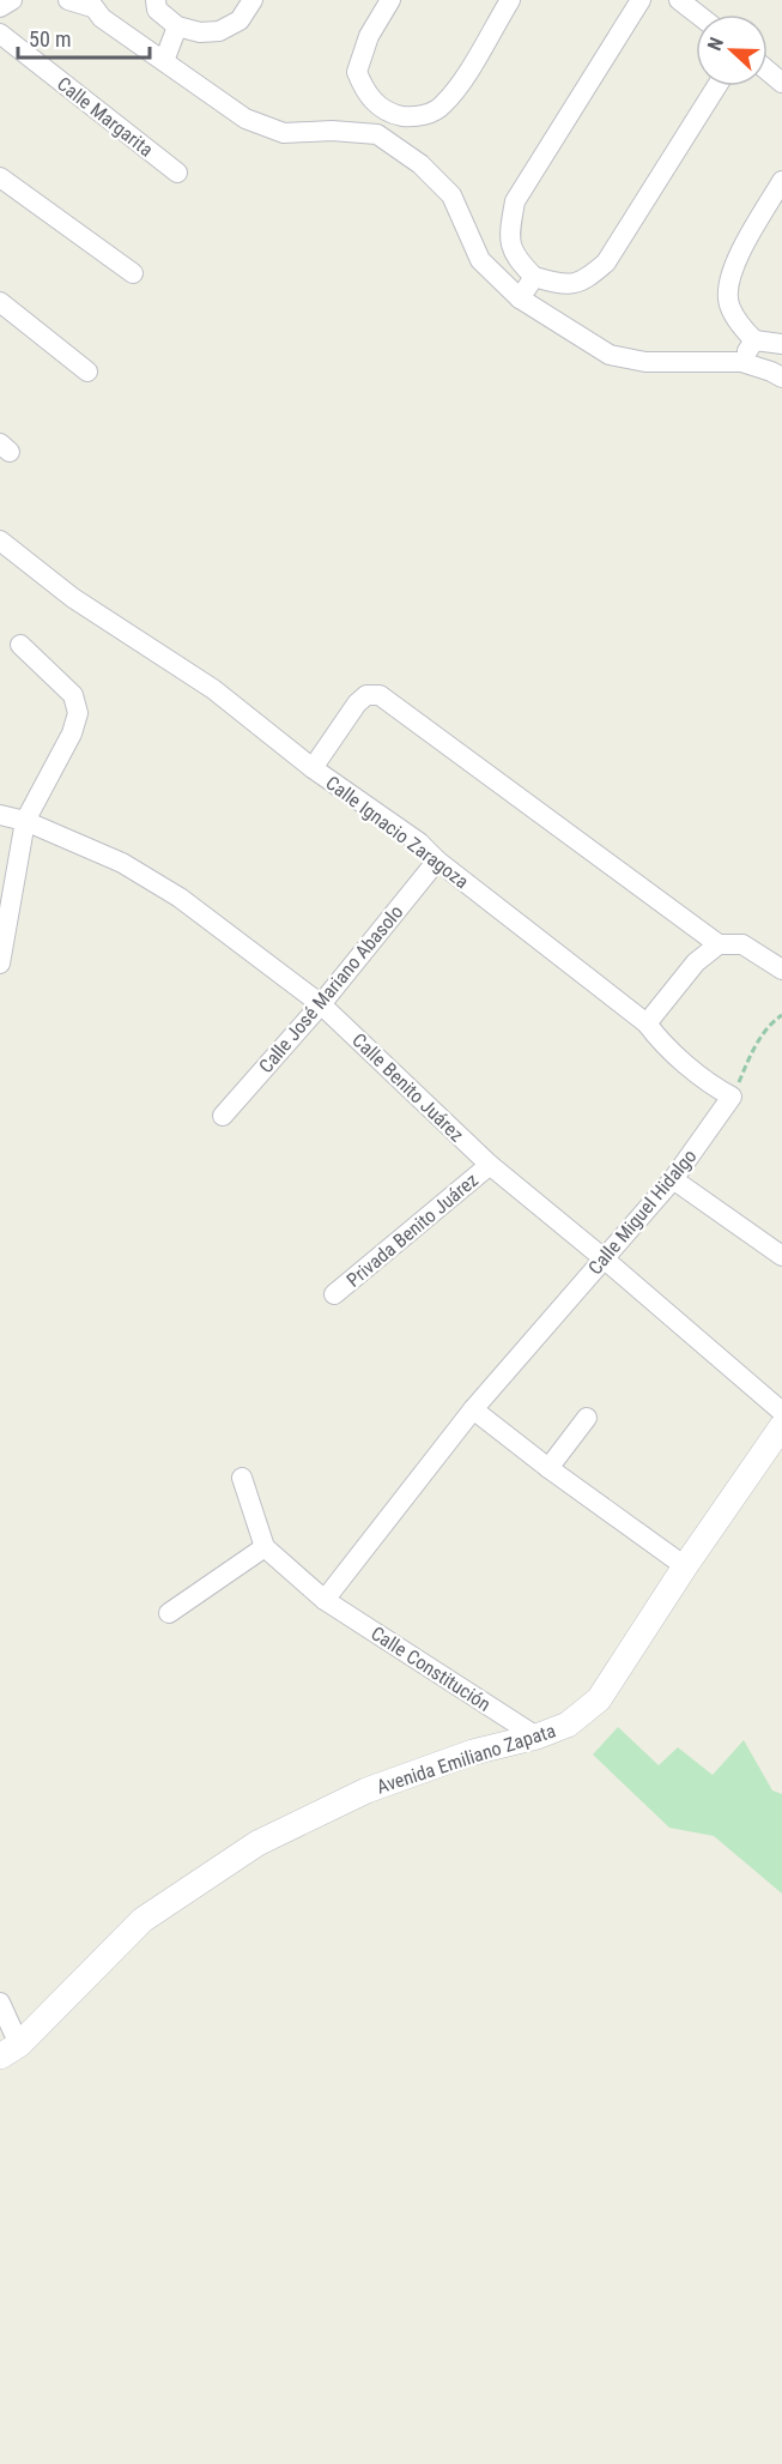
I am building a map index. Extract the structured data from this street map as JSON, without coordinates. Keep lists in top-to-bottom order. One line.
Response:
{"streets":{"street":["Calle Margarita","Calle Ignacio Zaragoza","Calle José Mariano Abasolo","Calle Benito Juárez","Calle Miguel Hidalgo","Privada Benito Juárez","Calle Constitución","Avenida Emiliano Zapata"]},"crossings":[["Calle Ignacio Zaragoza","Calle José Mariano Abasolo"],["Calle José Mariano Abasolo","Calle Benito Juárez"],["Calle Benito Juárez","Calle Miguel Hidalgo"],["Calle Benito Juárez","Privada Benito Juárez"],["Calle Miguel Hidalgo","Calle Constitución"],["Calle Constitución","Avenida Emiliano Zapata"]],"scale_bar":"50 m","north":"left"}
